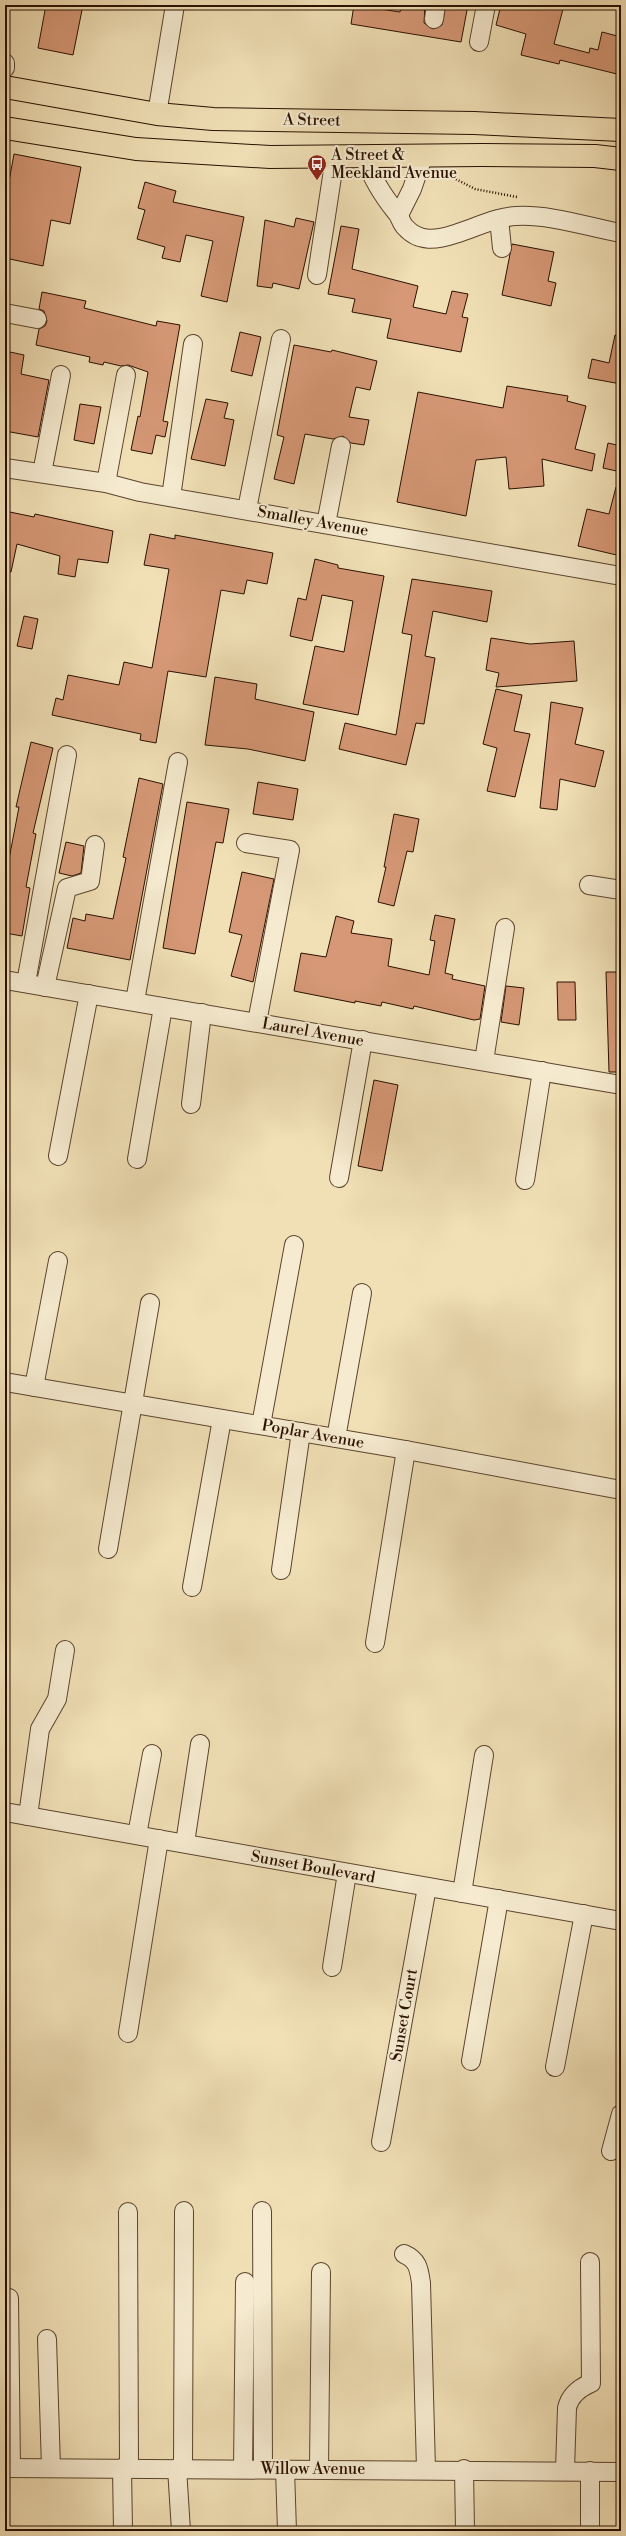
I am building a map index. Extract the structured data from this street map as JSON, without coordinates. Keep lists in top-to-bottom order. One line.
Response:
{"streets":{"main road":["A Street"],"street":["Smalley Avenue","Laurel Avenue","Poplar Avenue","Sunset Boulevard","Sunset Court","Willow Avenue"]},"crossings":[["Sunset Boulevard","Sunset Court"]],"places":{"bus stop":["A Street & Meekland Avenue"]}}
